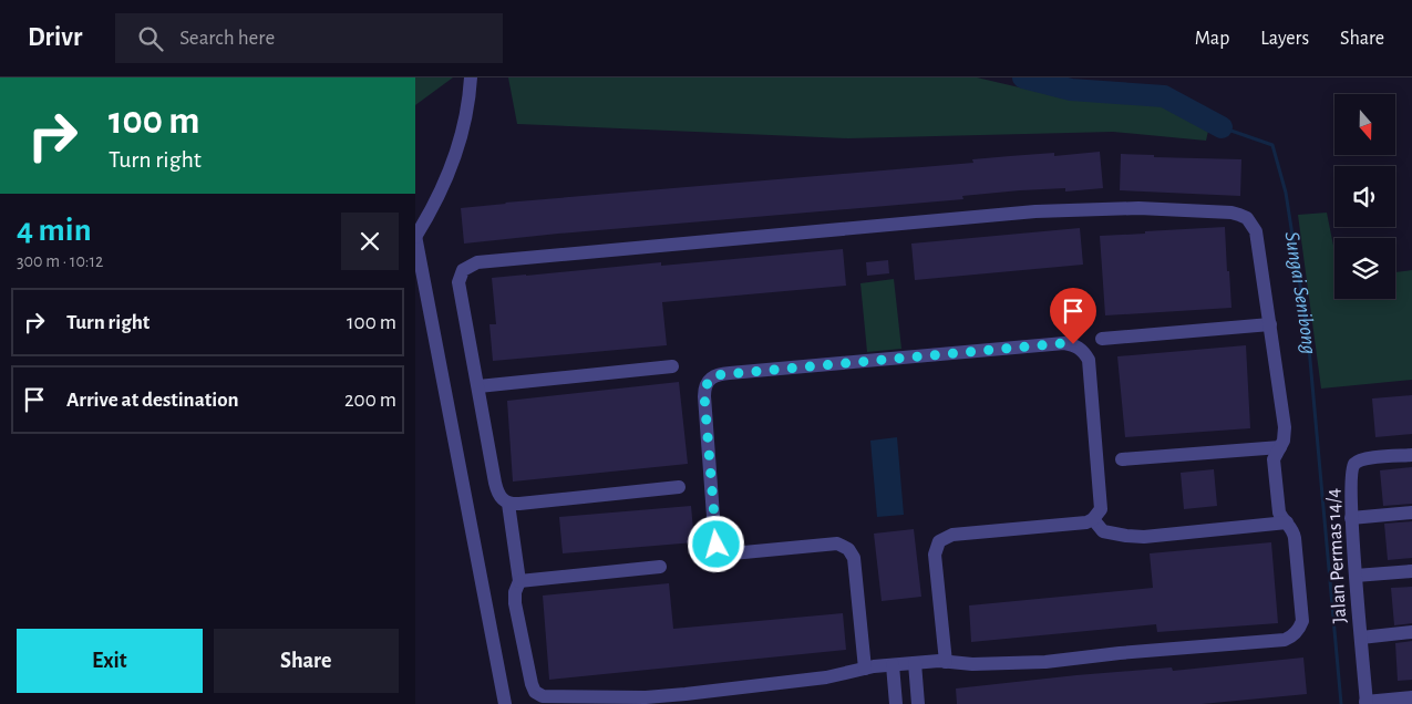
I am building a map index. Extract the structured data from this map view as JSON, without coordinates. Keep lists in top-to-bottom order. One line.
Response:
{"streets":{"street":["Jalan Permas 14/4"]},"water":["Sungai Senibong"],"north":"bottom","page":{"header":"Drivr","search":"Search here","nav":["Map","Layers","Share"],"turn":["100 m","Turn right"],"heading":["4 min","300 m · 10:12"],"list":[{"name":"Turn right","value":"100 m"},{"name":"Arrive at destination","value":"200 m"}],"buttons":["Exit","Share"]}}
